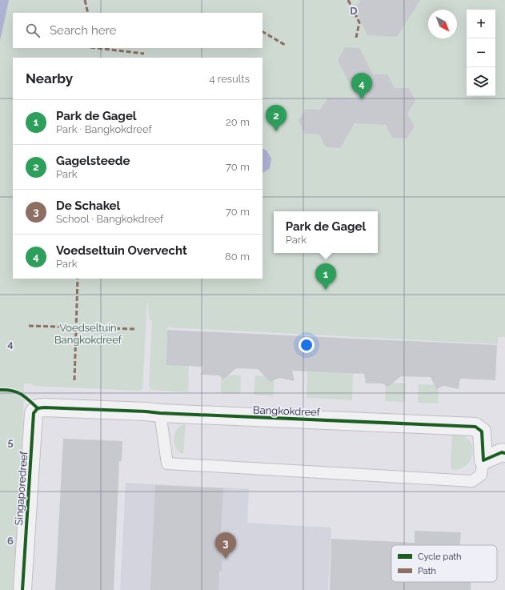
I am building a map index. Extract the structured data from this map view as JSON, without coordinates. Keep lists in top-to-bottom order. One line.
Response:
{"streets":{"street":["Bangkokdreef","Singaporedreef"]},"crossings":[["Bangkokdreef","Singaporedreef"]],"parks":["Voedseltuin Bangkokdreef"],"legend":["Cycle path","Path"],"north":"bottom right","page":{"map_buttons":["+","−"],"search":"Search here","heading":["Nearby","4 results"],"pins":["4","2","1","3"],"list":[{"mark":"1","name":"Park de Gagel","note":"Park · Bangkokdreef","value":"20 m"},{"mark":"2","name":"Gagelsteede","note":"Park","value":"70 m"},{"mark":"3","name":"De Schakel","note":"School · Bangkokdreef","value":"70 m"},{"mark":"4","name":"Voedseltuin Overvecht","note":"Park","value":"80 m"}],"popup":["Park de Gagel","Park"]},"grid":{"columns":["D"],"rows":["4","5","6"]}}
